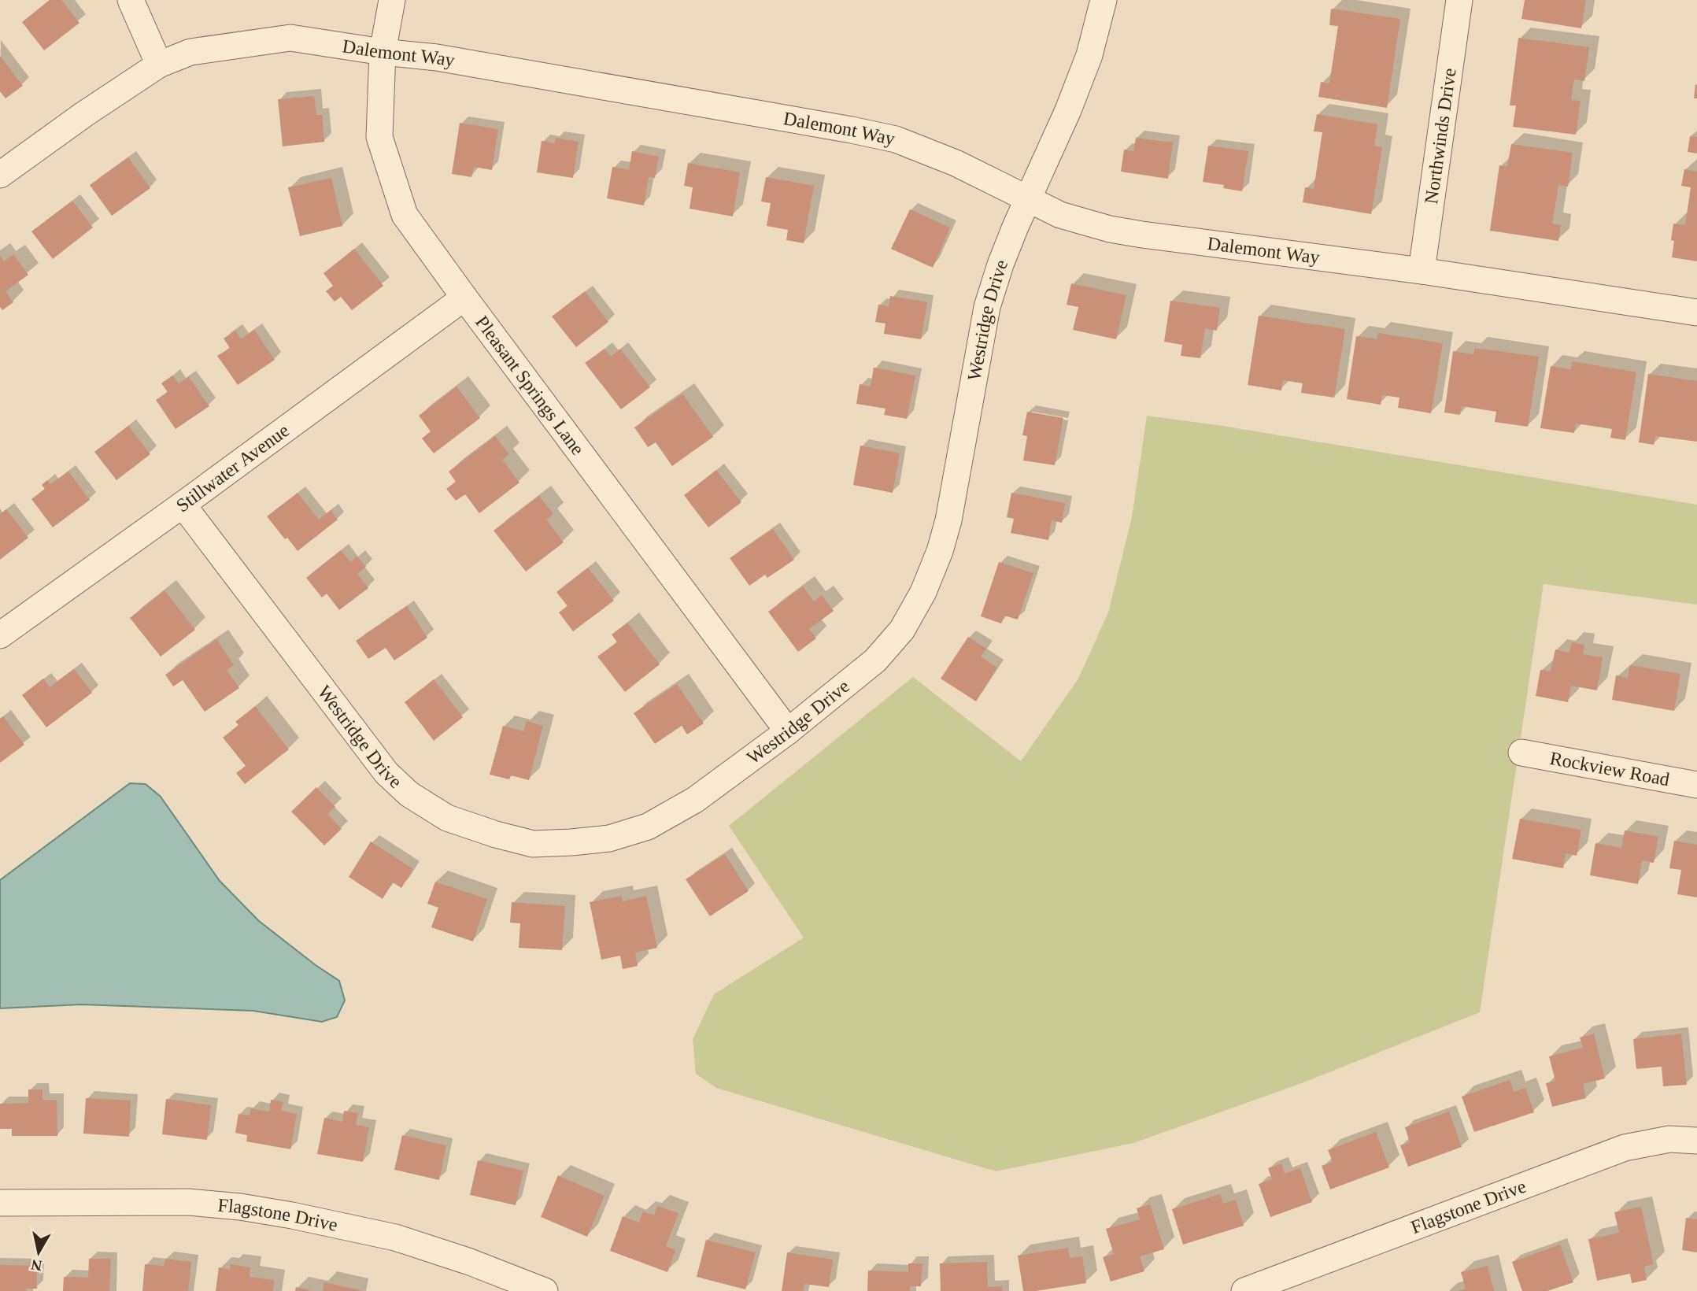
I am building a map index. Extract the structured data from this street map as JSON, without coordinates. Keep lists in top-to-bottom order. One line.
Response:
{"streets":{"street":["Dalemont Way","Northwinds Drive","Westridge Drive","Pleasant Springs Lane","Stillwater Avenue","Rockview Road","Flagstone Drive"]},"crossings":[["Dalemont Way","Northwinds Drive"],["Dalemont Way","Westridge Drive"],["Dalemont Way","Pleasant Springs Lane"],["Westridge Drive","Pleasant Springs Lane"],["Westridge Drive","Stillwater Avenue"],["Pleasant Springs Lane","Stillwater Avenue"]],"north":"bottom"}
